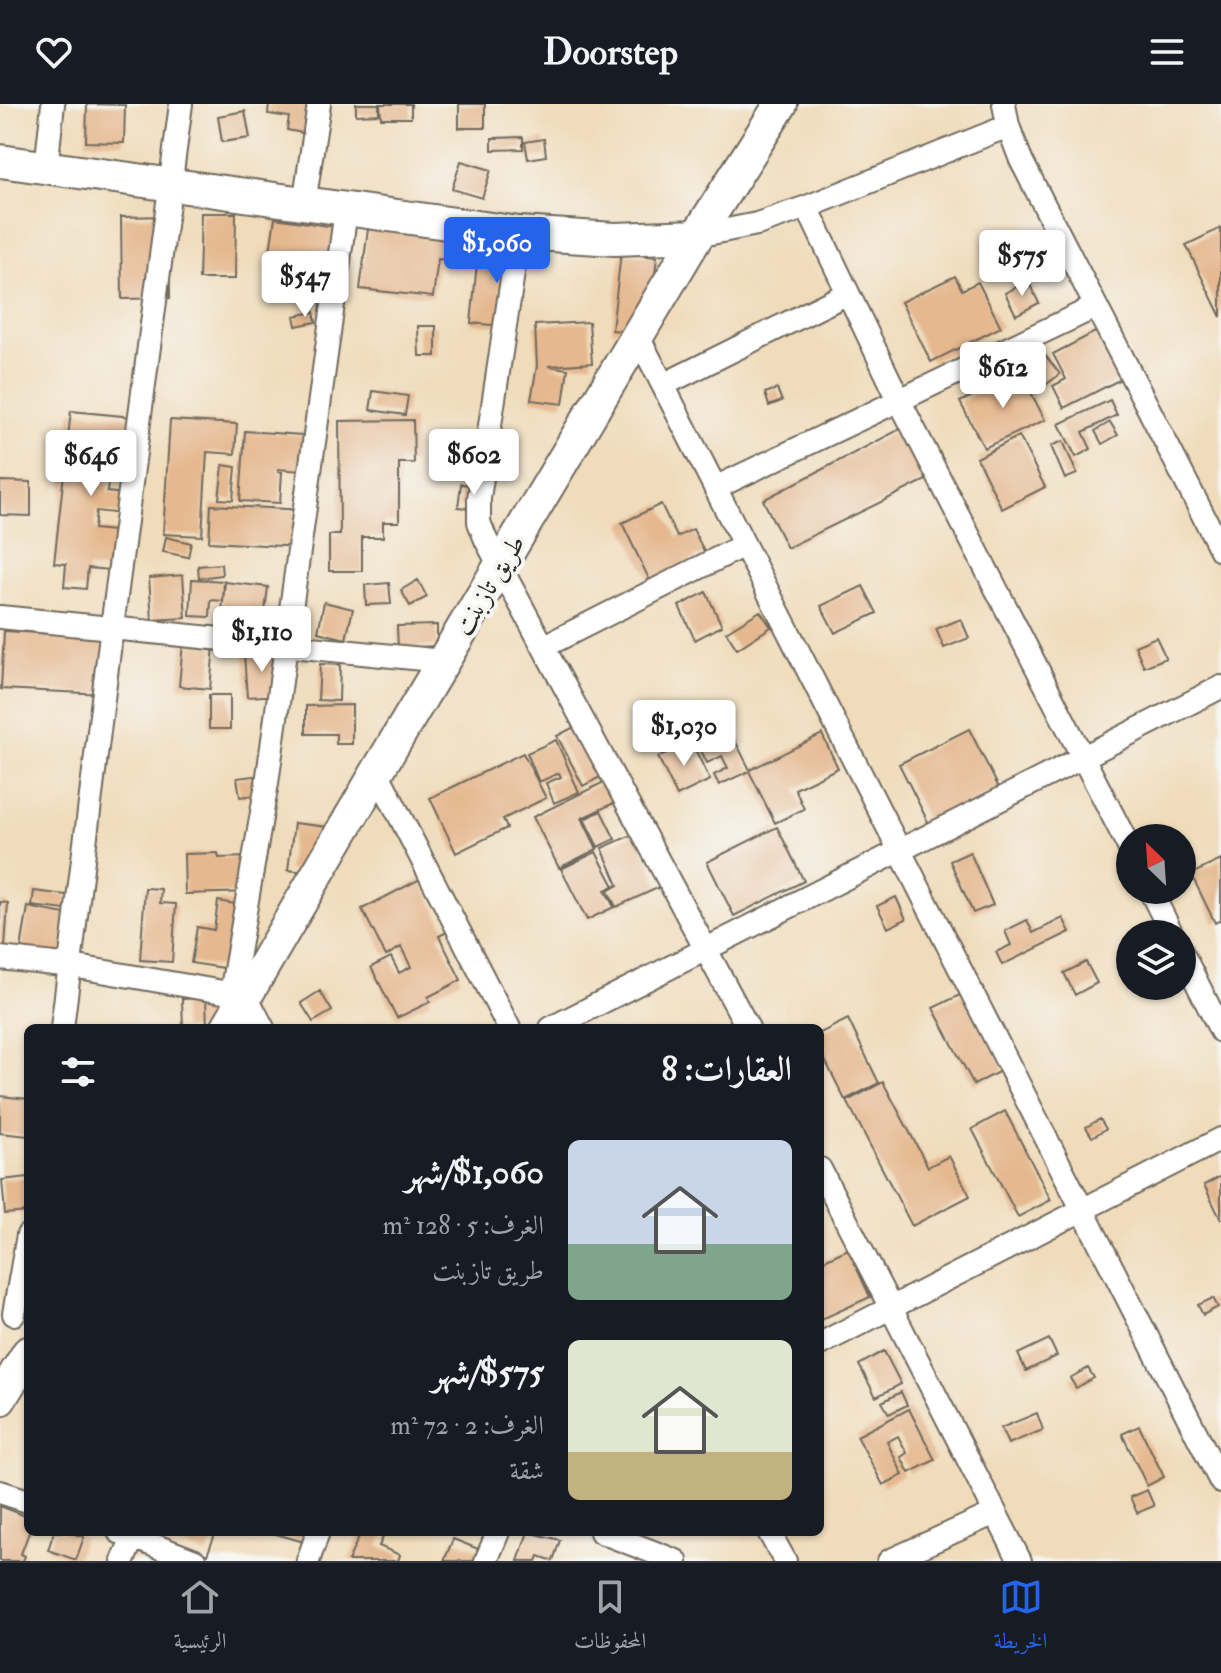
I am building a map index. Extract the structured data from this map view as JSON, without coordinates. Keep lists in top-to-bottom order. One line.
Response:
{"streets":{"street":["طريق تازبنت"]},"north":"top left","page":{"header":"Doorstep","price":["$1,060","$575","$547","$612","$602","$646","$1,110","$1,030"],"heading":"العقارات: 8","list":[{"name":"$1,060/شهر","note":"الغرف: 5 · 128 m² · طريق تازبنت"},{"name":"$575/شهر","note":"الغرف: 2 · 72 m² · شقة"}],"tabs":["الخريطة","المحفوظات","الرئيسية"]}}
